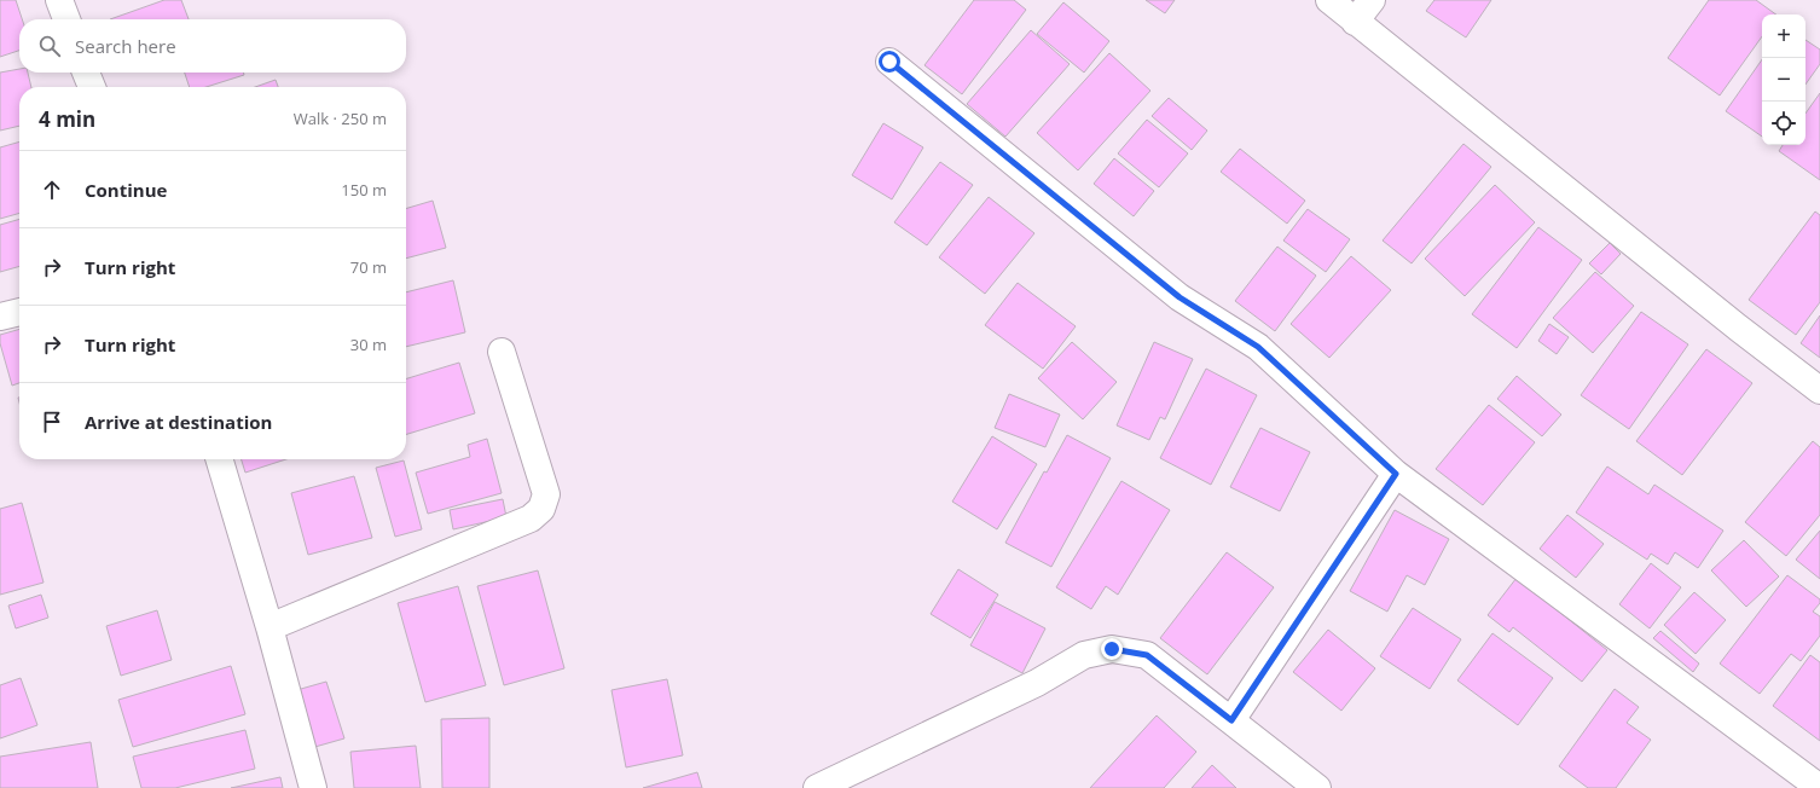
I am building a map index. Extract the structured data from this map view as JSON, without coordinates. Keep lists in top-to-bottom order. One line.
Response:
{"page":{"map_buttons":["+","−"],"search":"Search here","heading":["4 min","Walk · 250 m"],"list":[["Continue","150 m"],["Turn right","70 m"],["Turn right","30 m"],"Arrive at destination"]}}
